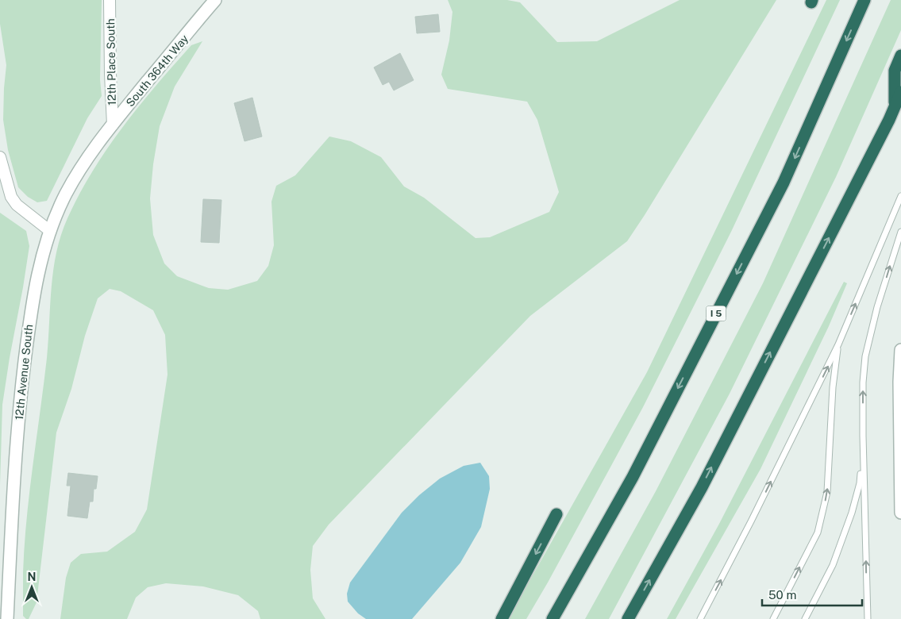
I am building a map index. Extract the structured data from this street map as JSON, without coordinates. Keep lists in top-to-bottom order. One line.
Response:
{"streets":{"highway":["I 5"],"street":["12th Place South","South 364th Way","12th Avenue South"]},"crossings":[["12th Place South","South 364th Way"],["South 364th Way","12th Avenue South"]],"scale_bar":"50 m","north":"top"}
